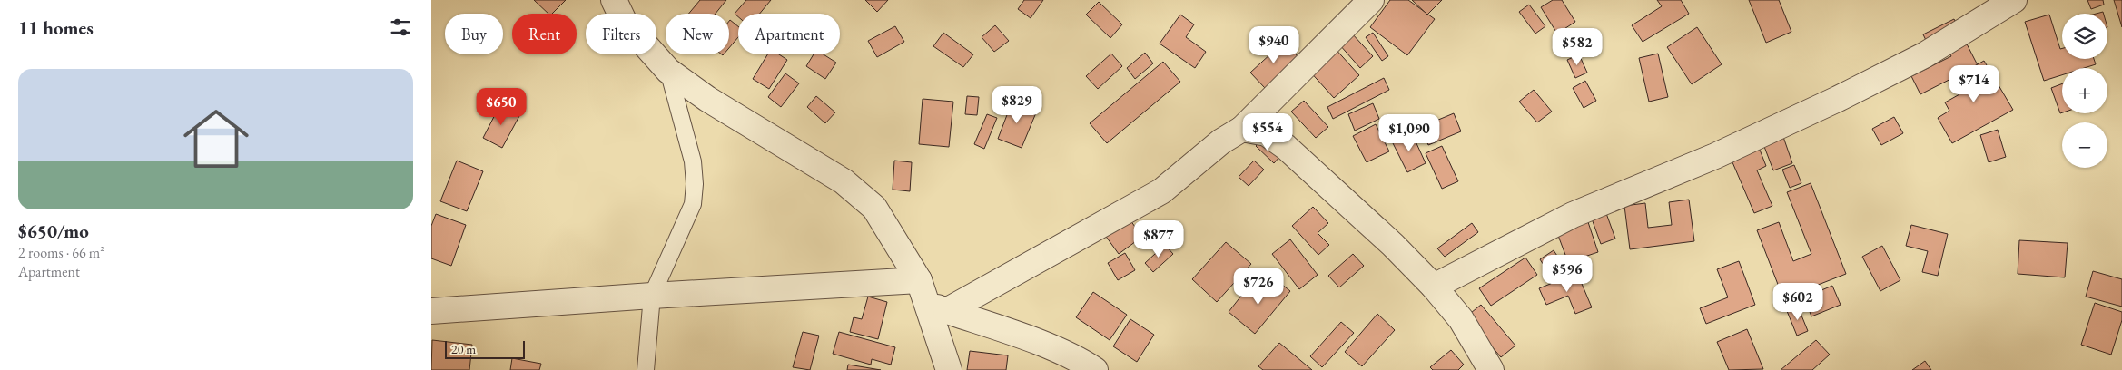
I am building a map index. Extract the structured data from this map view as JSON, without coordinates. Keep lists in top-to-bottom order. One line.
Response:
{"scale_bar":"20 m","page":{"heading":"11 homes","map_buttons":["+","−"],"chip":["Buy","Rent","Filters","New","Apartment"],"price":["$940","$582","$714","$829","$650","$554","$1,090","$877","$596","$726","$602"],"list":[{"name":"$650/mo","note":"2 rooms · 66 m² · Apartment"}],"scale":"20 m"}}
